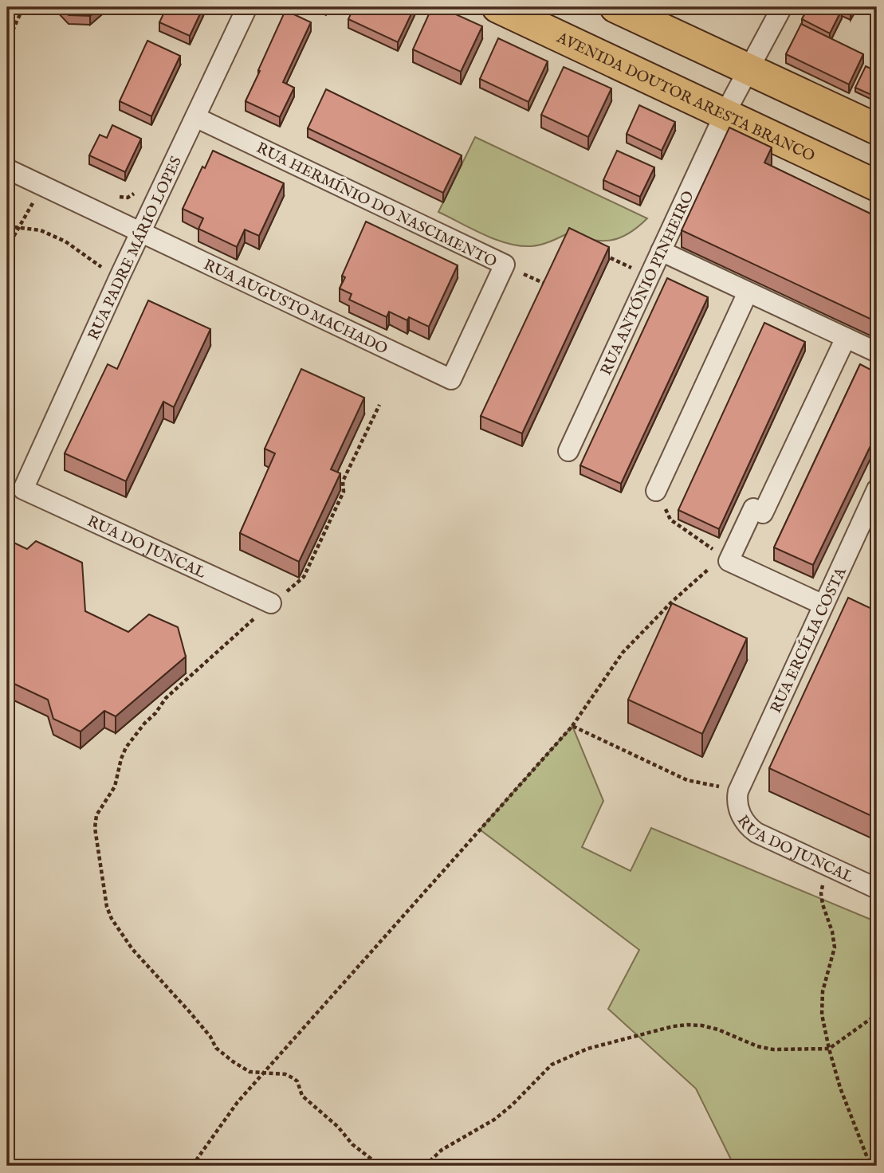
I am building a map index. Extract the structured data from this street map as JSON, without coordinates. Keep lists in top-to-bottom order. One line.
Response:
{"streets":{"main road":["AVENIDA DOUTOR ARESTA BRANCO"],"street":["RUA HERMÍNIO DO NASCIMENTO","RUA PADRE MÁRIO LOPES","RUA ANTÓNIO PINHEIRO","RUA AUGUSTO MACHADO","RUA DO JUNCAL","RUA ERCÍLIA COSTA"]},"crossings":[["AVENIDA DOUTOR ARESTA BRANCO","RUA ANTÓNIO PINHEIRO"],["RUA HERMÍNIO DO NASCIMENTO","RUA PADRE MÁRIO LOPES"],["RUA HERMÍNIO DO NASCIMENTO","RUA AUGUSTO MACHADO"],["RUA PADRE MÁRIO LOPES","RUA AUGUSTO MACHADO"],["RUA PADRE MÁRIO LOPES","RUA DO JUNCAL"],["RUA DO JUNCAL","RUA ERCÍLIA COSTA"]]}
